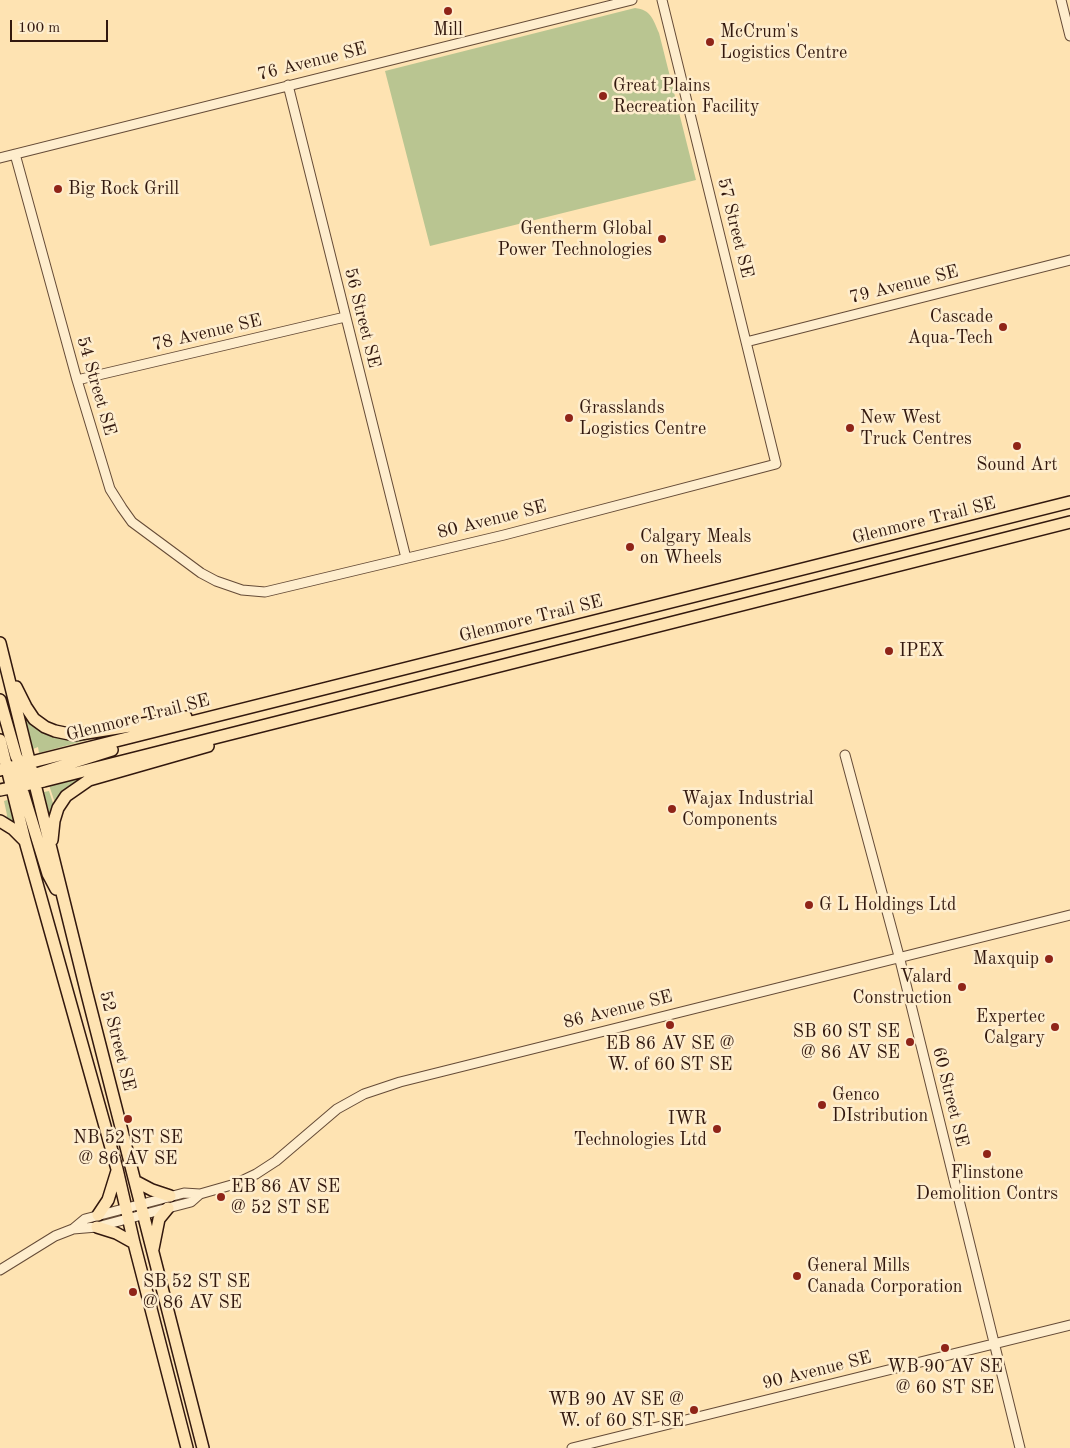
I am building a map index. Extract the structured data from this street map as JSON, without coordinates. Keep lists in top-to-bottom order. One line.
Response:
{"streets":{"main road":["Glenmore Trail SE","52 Street SE"],"street":["76 Avenue SE","57 Street SE","79 Avenue SE","56 Street SE","78 Avenue SE","54 Street SE","80 Avenue SE","86 Avenue SE","60 Street SE","90 Avenue SE"]},"crossings":[["76 Avenue SE","56 Street SE"],["76 Avenue SE","54 Street SE"],["57 Street SE","79 Avenue SE"],["57 Street SE","80 Avenue SE"],["56 Street SE","78 Avenue SE"],["56 Street SE","80 Avenue SE"],["78 Avenue SE","54 Street SE"],["54 Street SE","80 Avenue SE"],["Glenmore Trail SE","52 Street SE"],["86 Avenue SE","52 Street SE"],["86 Avenue SE","60 Street SE"],["60 Street SE","90 Avenue SE"]],"places":["Mill","McCrum's Logistics Centre","Great Plains Recreation Facility","Big Rock Grill","Gentherm Global Power Technologies","Cascade Aqua-Tech","Grasslands Logistics Centre","New West Truck Centres","Sound Art","Calgary Meals on Wheels","IPEX","Wajax Industrial Components","G L Holdings Ltd","Maxquip","Valard Construction","EB 86 AV SE @ W. of 60 ST SE","Expertec Calgary","SB 60 ST SE @ 86 AV SE","Genco DIstribution","NB 52 ST SE @ 86 AV SE","IWR Technologies Ltd","Flinstone Demolition Contrs","EB 86 AV SE @ 52 ST SE","General Mills Canada Corporation","SB 52 ST SE @ 86 AV SE","WB 90 AV SE @ 60 ST SE","WB 90 AV SE @ W. of 60 ST SE"],"scale_bar":"100 m"}
